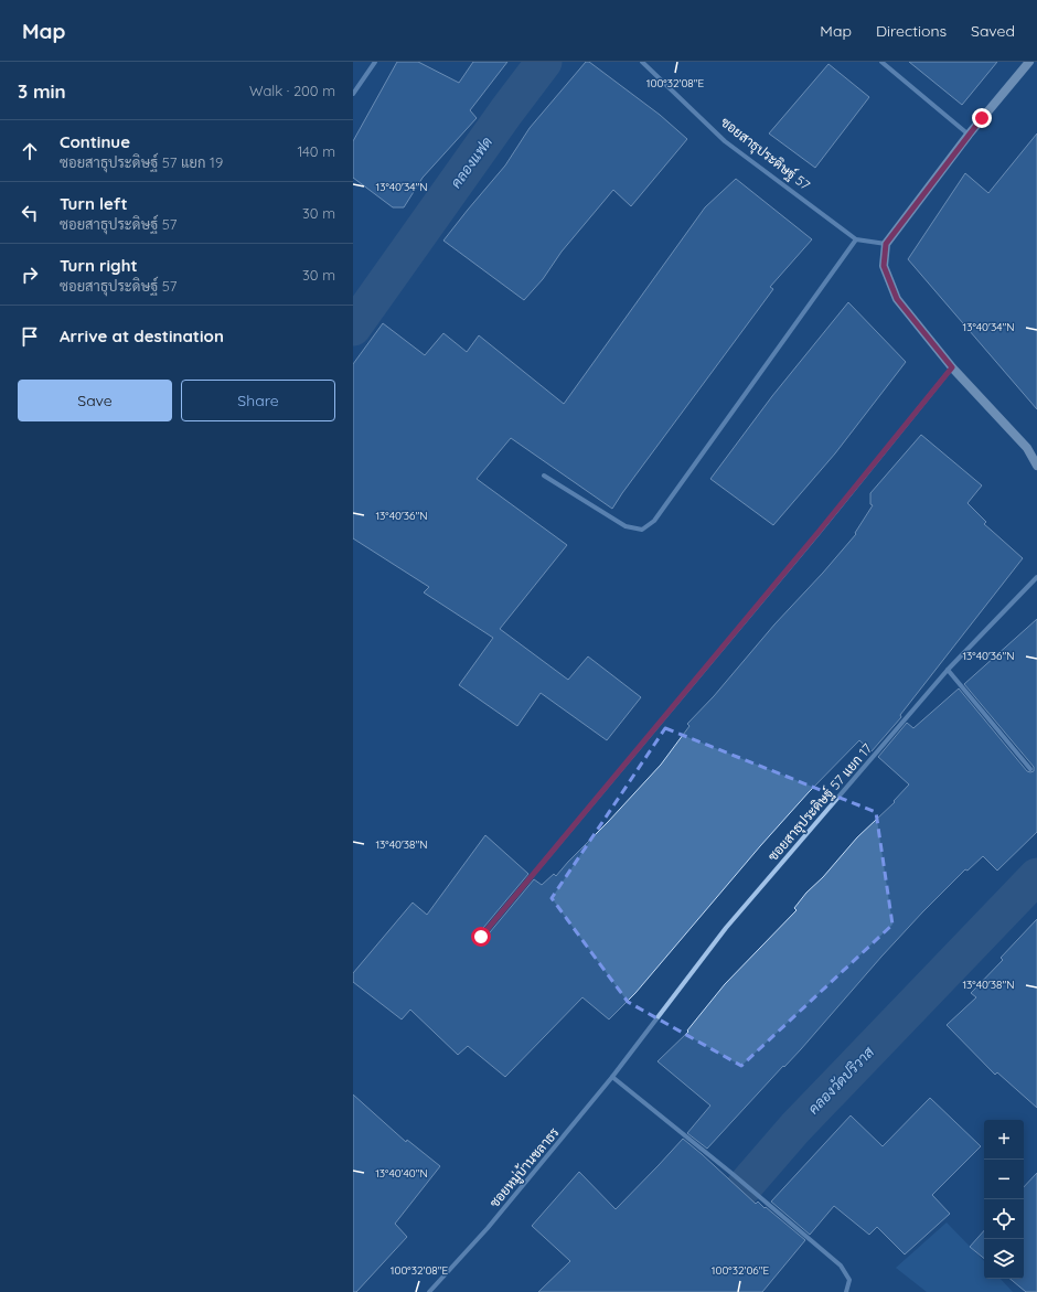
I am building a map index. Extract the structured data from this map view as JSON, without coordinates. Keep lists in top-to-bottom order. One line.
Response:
{"streets":{"street":["ซอยสาธุประดิษฐ์ 57","ซอยสาธุประดิษฐ์ 57 แยก 17","ซอยหมู่บ้านชลาธร"]},"crossings":[["ซอยสาธุประดิษฐ์ 57 แยก 17","ซอยหมู่บ้านชลาธร"]],"water":["คลองแฟด","คลองวัดปริวาส"],"page":{"header":"Map","nav":["Map","Directions","Saved"],"heading":["3 min","Walk · 200 m"],"list":[["Continue","ซอยสาธุประดิษฐ์ 57 แยก 19","140 m"],["Turn left","ซอยสาธุประดิษฐ์ 57","30 m"],["Turn right","ซอยสาธุประดิษฐ์ 57","30 m"],"Arrive at destination"],"buttons":["Save","Share"],"map_buttons":["+","−"]},"coordinates":["100°32'08\"E","13°40'34\"N","13°40'36\"N","13°40'38\"N","13°40'40\"N","100°32'06\"E"]}
